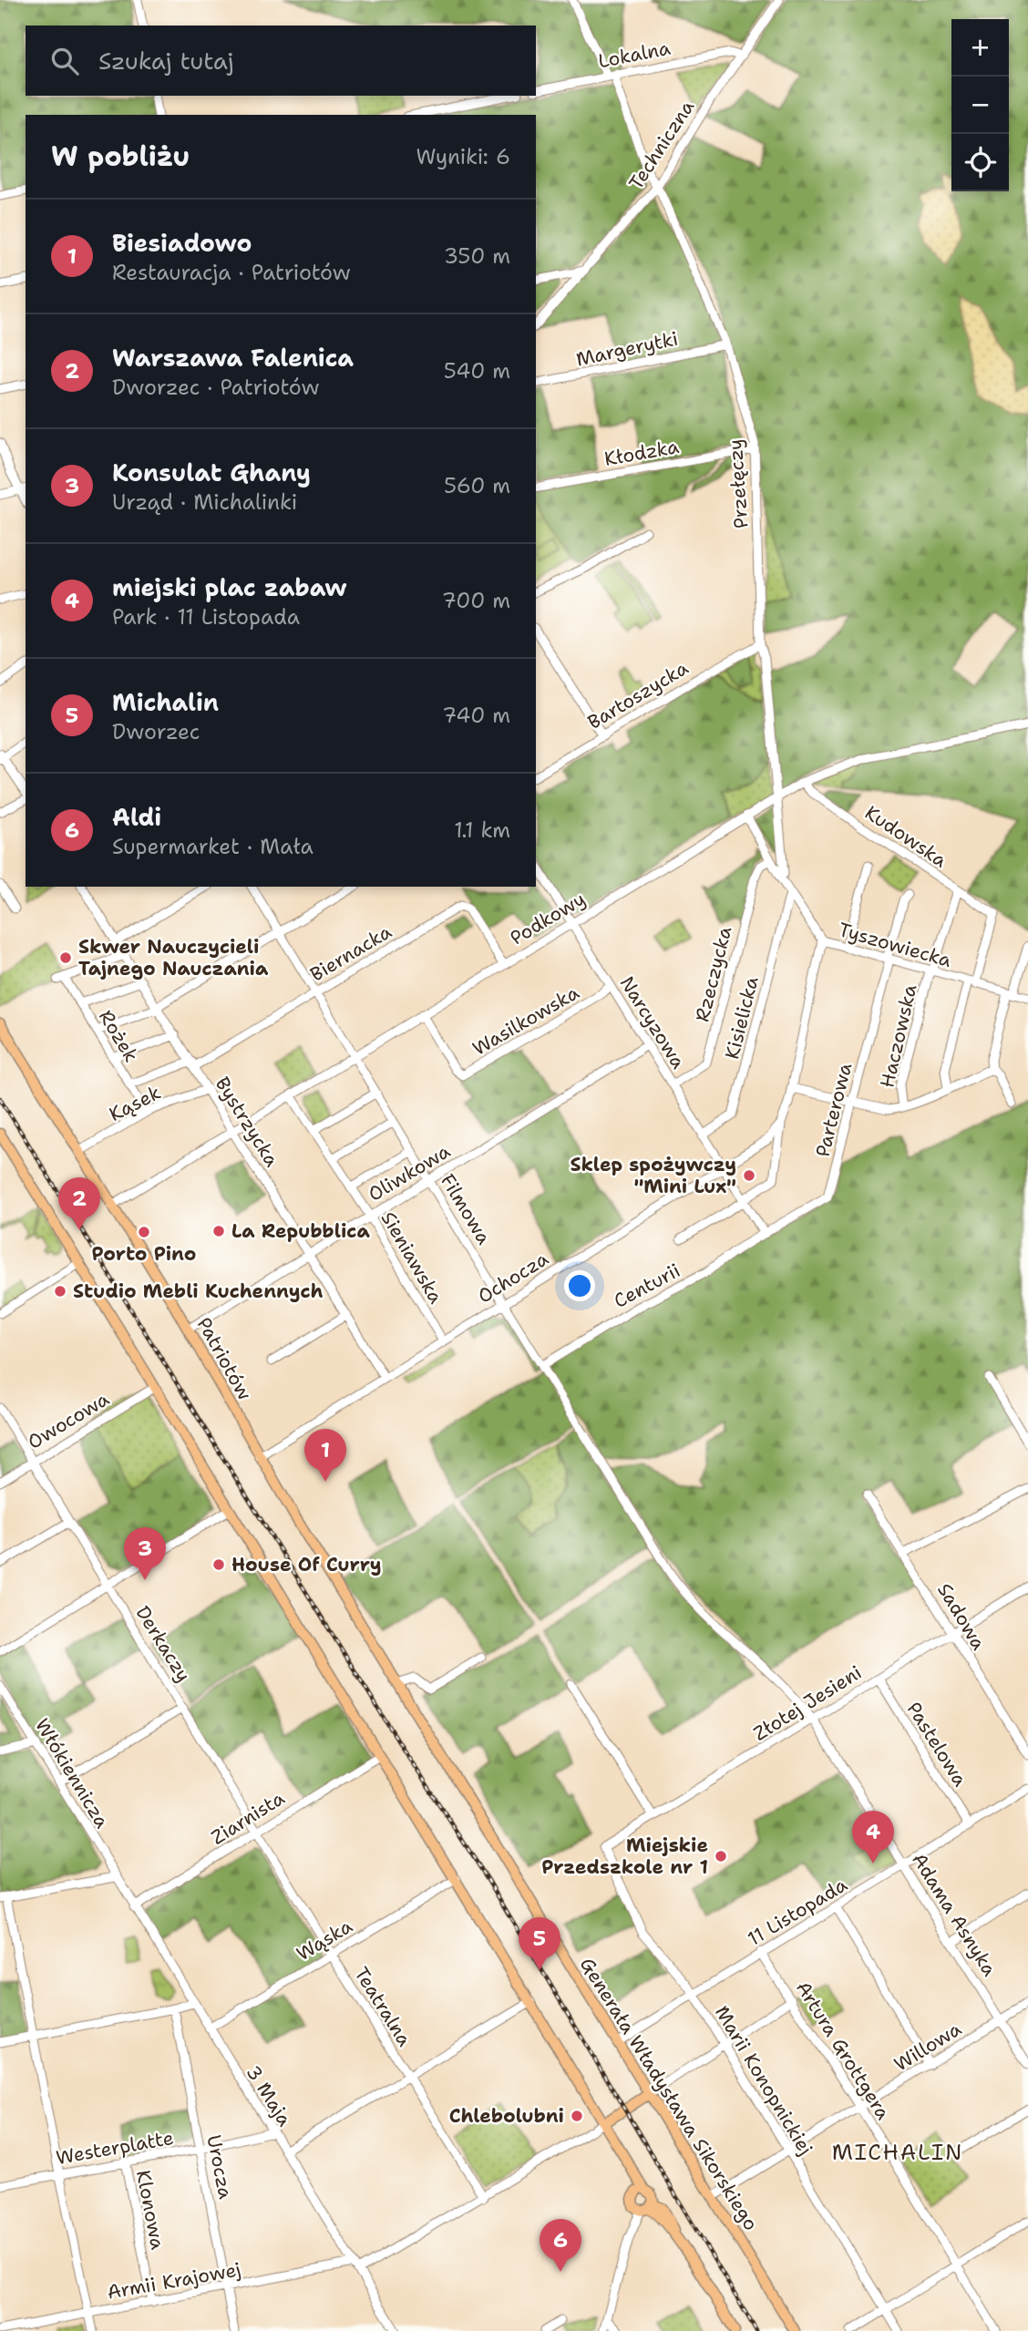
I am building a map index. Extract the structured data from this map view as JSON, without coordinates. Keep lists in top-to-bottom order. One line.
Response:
{"streets":{"main road":["Patriotów","Generała Władysława Sikorskiego"],"street":["Lokalna","Techniczna","Margerytki","Kłodzka","Przełęczy","Bartoszycka","Kudowska","Podkowy","Tyszowiecka","Biernacka","Rzeczycka","Kisielicka","Wasilkowska","Narcyzowa","Rożek","Haczowska","Kąsek","Parterowa","Bystrzycka","Oliwkowa","Filmowa","Sieniawska","Ochocza","Centurii","Owocowa","Sadowa","Derkaczy","Złotej Jesieni","Pastelowa","Włókiennicza","Ziarnista","11 Listopada","Adama Asnyka","Wąska","Teatralna","Willowa","Artura Grottgera","Marii Konopnickiej","3 Maja","Westerplatte","Urocza","Klonowa","Armii Krajowej"]},"crossings":[["Lokalna","Techniczna"],["Lokalna","Przełęczy"],["Techniczna","Przełęczy"],["Margerytki","Przełęczy"],["Kłodzka","Przełęczy"],["Przełęczy","Bartoszycka"],["Przełęczy","Podkowy"],["Przełęczy","Tyszowiecka"],["Kudowska","Podkowy"],["Kudowska","Tyszowiecka"],["Kudowska","Haczowska"],["Podkowy","Tyszowiecka"],["Podkowy","Biernacka"],["Podkowy","Wasilkowska"],["Podkowy","Narcyzowa"],["Podkowy","Bystrzycka"],["Podkowy","Filmowa"],["Podkowy","Sieniawska"],["Podkowy","Patriotów"],["Tyszowiecka","Rzeczycka"],["Tyszowiecka","Kisielicka"],["Tyszowiecka","Haczowska"],["Tyszowiecka","Parterowa"],["Tyszowiecka","Ochocza"],["Biernacka","Rożek"],["Biernacka","Bystrzycka"],["Biernacka","Filmowa"],["Rzeczycka","Narcyzowa"],["Kisielicka","Narcyzowa"],["Wasilkowska","Narcyzowa"],["Narcyzowa","Parterowa"],["Narcyzowa","Oliwkowa"],["Narcyzowa","Ochocza"],["Narcyzowa","Centurii"],["Rożek","Kąsek"],["Rożek","Bystrzycka"],["Kąsek","Bystrzycka"],["Kąsek","Patriotów"],["Parterowa","Centurii"],["Bystrzycka","Oliwkowa"],["Bystrzycka","Ochocza"],["Oliwkowa","Filmowa"],["Oliwkowa","Sieniawska"],["Oliwkowa","Patriotów"],["Filmowa","Ochocza"],["Filmowa","Centurii"],["Filmowa","Adama Asnyka"],["Sieniawska","Ochocza"],["Ochocza","Patriotów"],["Patriotów","Generała Władysława Sikorskiego"],["Owocowa","Derkaczy"],["Sadowa","Złotej Jesieni"],["Derkaczy","Ziarnista"],["Derkaczy","Teatralna"],["Złotej Jesieni","Pastelowa"],["Złotej Jesieni","Adama Asnyka"],["Złotej Jesieni","Marii Konopnickiej"],["Pastelowa","11 Listopada"],["Włókiennicza","3 Maja"],["Ziarnista","Teatralna"],["Ziarnista","3 Maja"],["11 Listopada","Adama Asnyka"],["11 Listopada","Artura Grottgera"],["11 Listopada","Marii Konopnickiej"],["11 Listopada","Generała Władysława Sikorskiego"],["Adama Asnyka","Willowa"],["Wąska","Teatralna"],["Wąska","3 Maja"],["Teatralna","Armii Krajowej"],["Willowa","Artura Grottgera"],["Willowa","Marii Konopnickiej"],["Willowa","Generała Władysława Sikorskiego"],["3 Maja","Westerplatte"],["3 Maja","Armii Krajowej"],["Westerplatte","Urocza"],["Westerplatte","Klonowa"],["Urocza","Armii Krajowej"],["Klonowa","Armii Krajowej"]],"districts":["MICHALIN"],"places":["Skwer Nauczycieli Tajnego Nauczania","Sklep spożywczy \"Mini Lux\"","La Repubblica","Porto Pino","Studio Mebli Kuchennych","House Of Curry","Miejskie Przedszkole nr 1","Chlebolubni"],"page":{"map_buttons":["+","−"],"search":"Szukaj tutaj","heading":["W pobliżu","Wyniki: 6"],"list":[{"mark":"1","name":"Biesiadowo","note":"Restauracja · Patriotów","value":"350 m"},{"mark":"2","name":"Warszawa Falenica","note":"Dworzec · Patriotów","value":"540 m"},{"mark":"3","name":"Konsulat Ghany","note":"Urząd · Michalinki","value":"560 m"},{"mark":"4","name":"miejski plac zabaw","note":"Park · 11 Listopada","value":"700 m"},{"mark":"5","name":"Michalin","note":"Dworzec","value":"740 m"},{"mark":"6","name":"Aldi","note":"Supermarket · Mała","value":"1.1 km"}],"pins":["2","1","3","4","5","6"]}}
